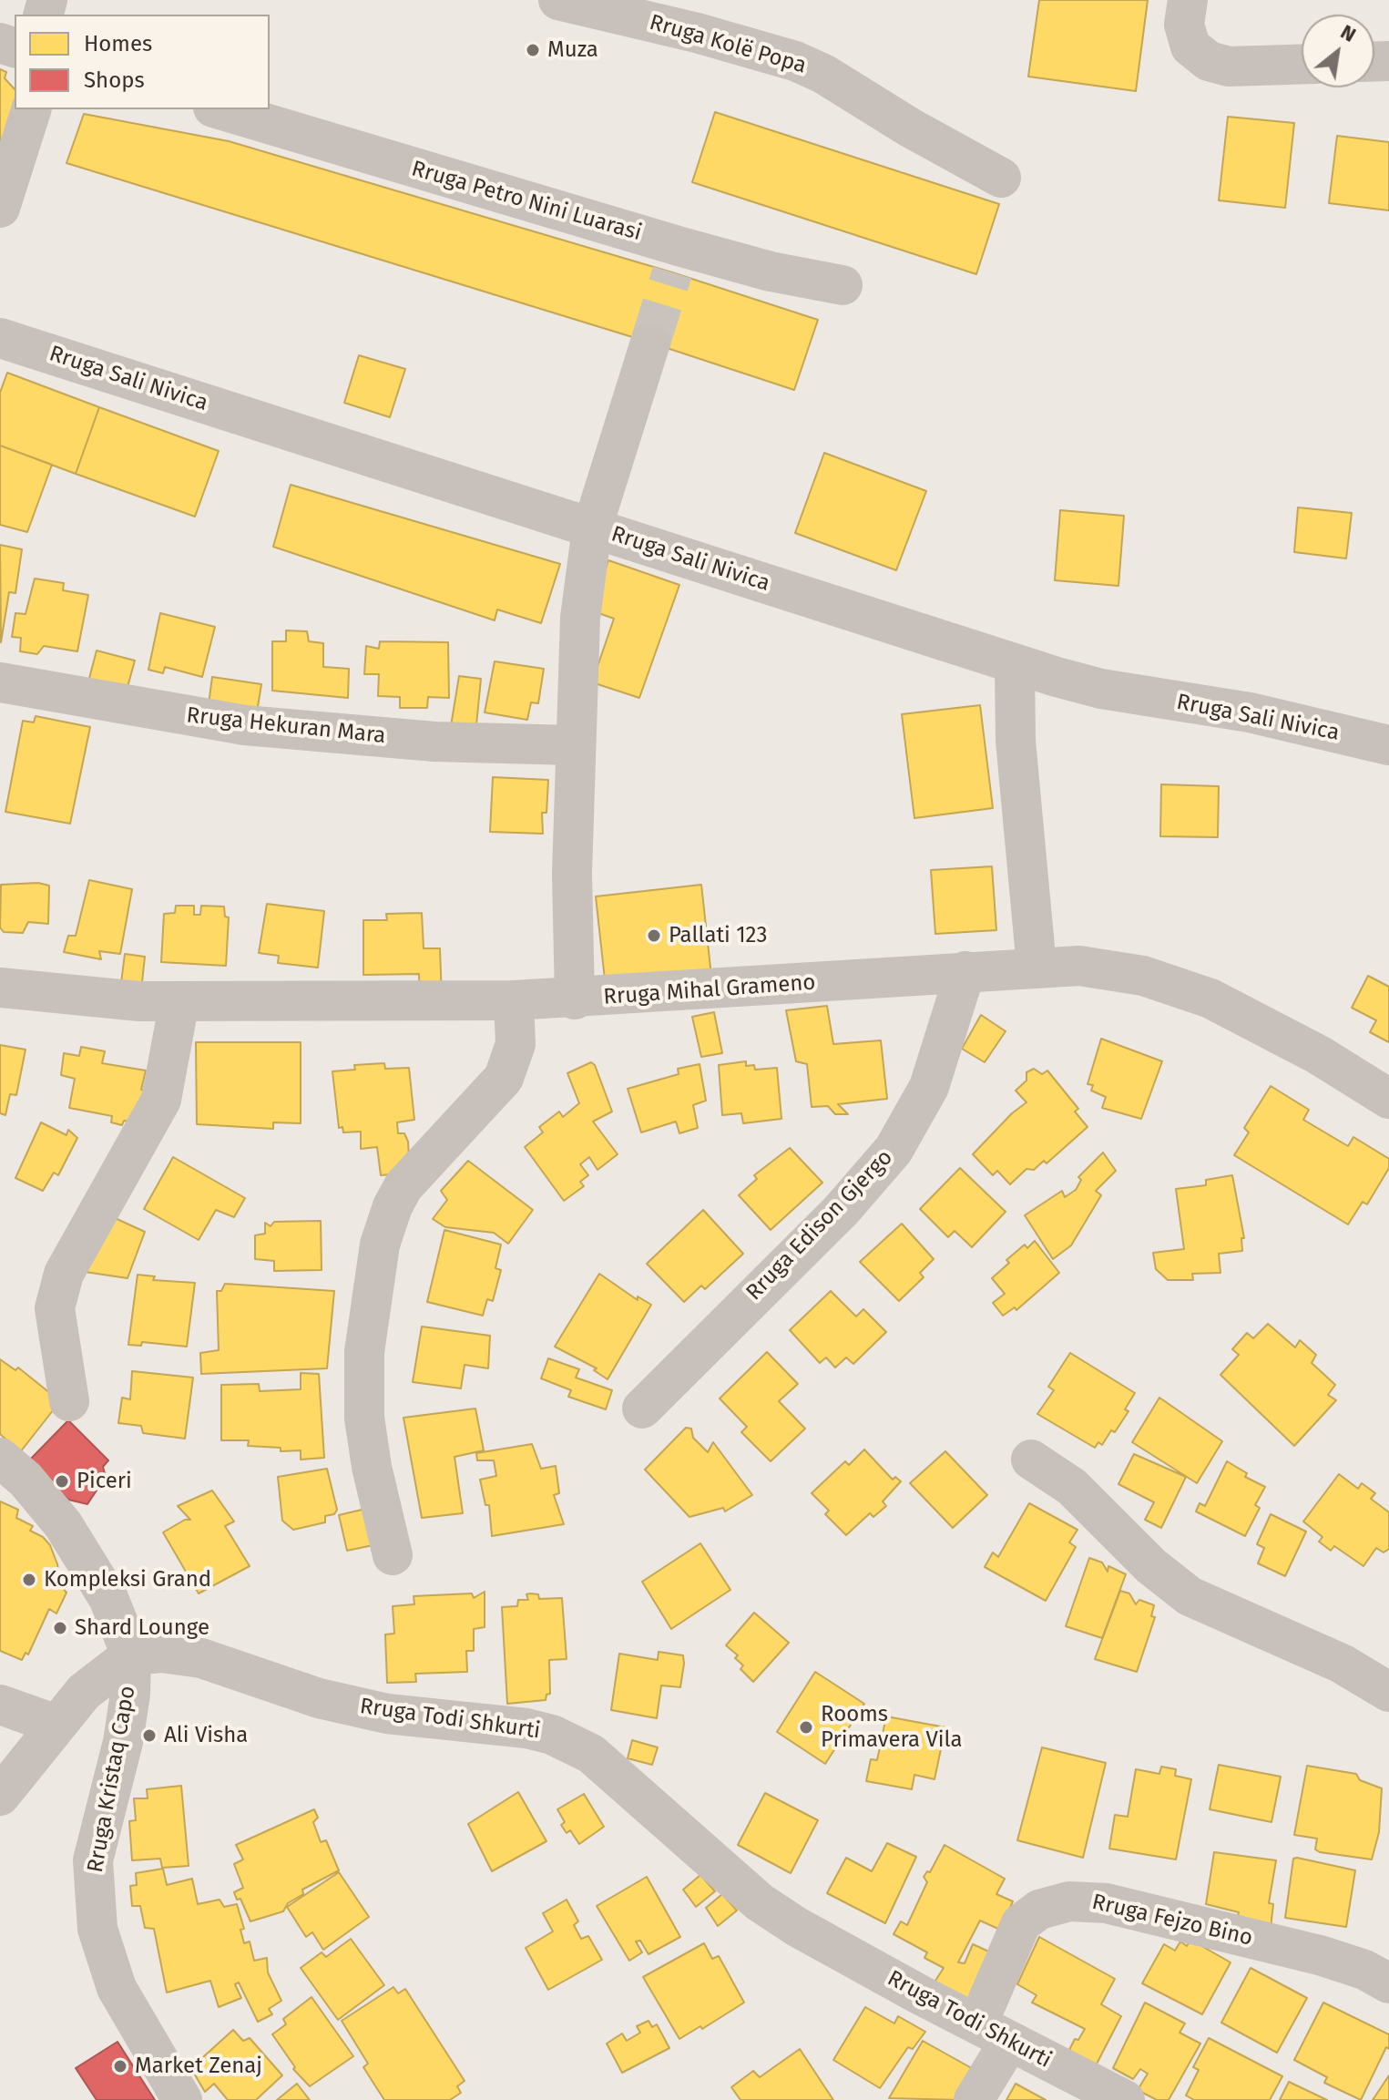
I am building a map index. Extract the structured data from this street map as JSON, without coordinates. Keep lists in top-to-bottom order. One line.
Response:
{"streets":{"street":["Rruga Kolë Popa","Rruga Petro Nini Luarasi","Rruga Sali Nivica","Rruga Hekuran Mara","Rruga Mihal Grameno","Rruga Edison Gjergo","Rruga Todi Shkurti","Rruga Kristaq Capo","Rruga Fejzo Bino"]},"crossings":[["Rruga Mihal Grameno","Rruga Edison Gjergo"],["Rruga Todi Shkurti","Rruga Kristaq Capo"],["Rruga Todi Shkurti","Rruga Fejzo Bino"]],"places":["Muza","Pallati 123","Piceri","Kompleksi Grand","Shard Lounge","Rooms Primavera Vila","Ali Visha","Market Zenaj"],"legend":["Homes","Shops"],"north":"top right"}
